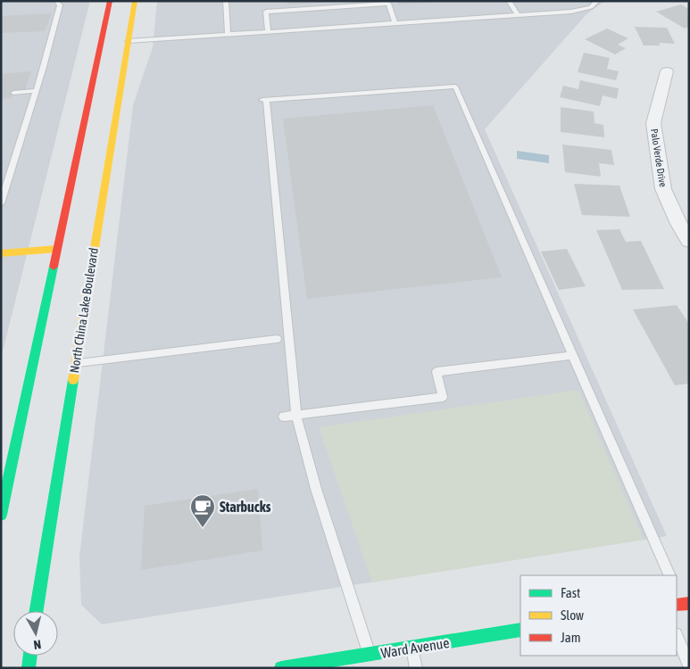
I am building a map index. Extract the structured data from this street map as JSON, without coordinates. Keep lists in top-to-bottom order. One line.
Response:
{"streets":{"main road":["North China Lake Boulevard","Ward Avenue"],"street":["Palo Verde Drive"]},"places":{"cafe":["Starbucks"]},"legend":["Fast","Slow","Jam"],"north":"bottom"}
